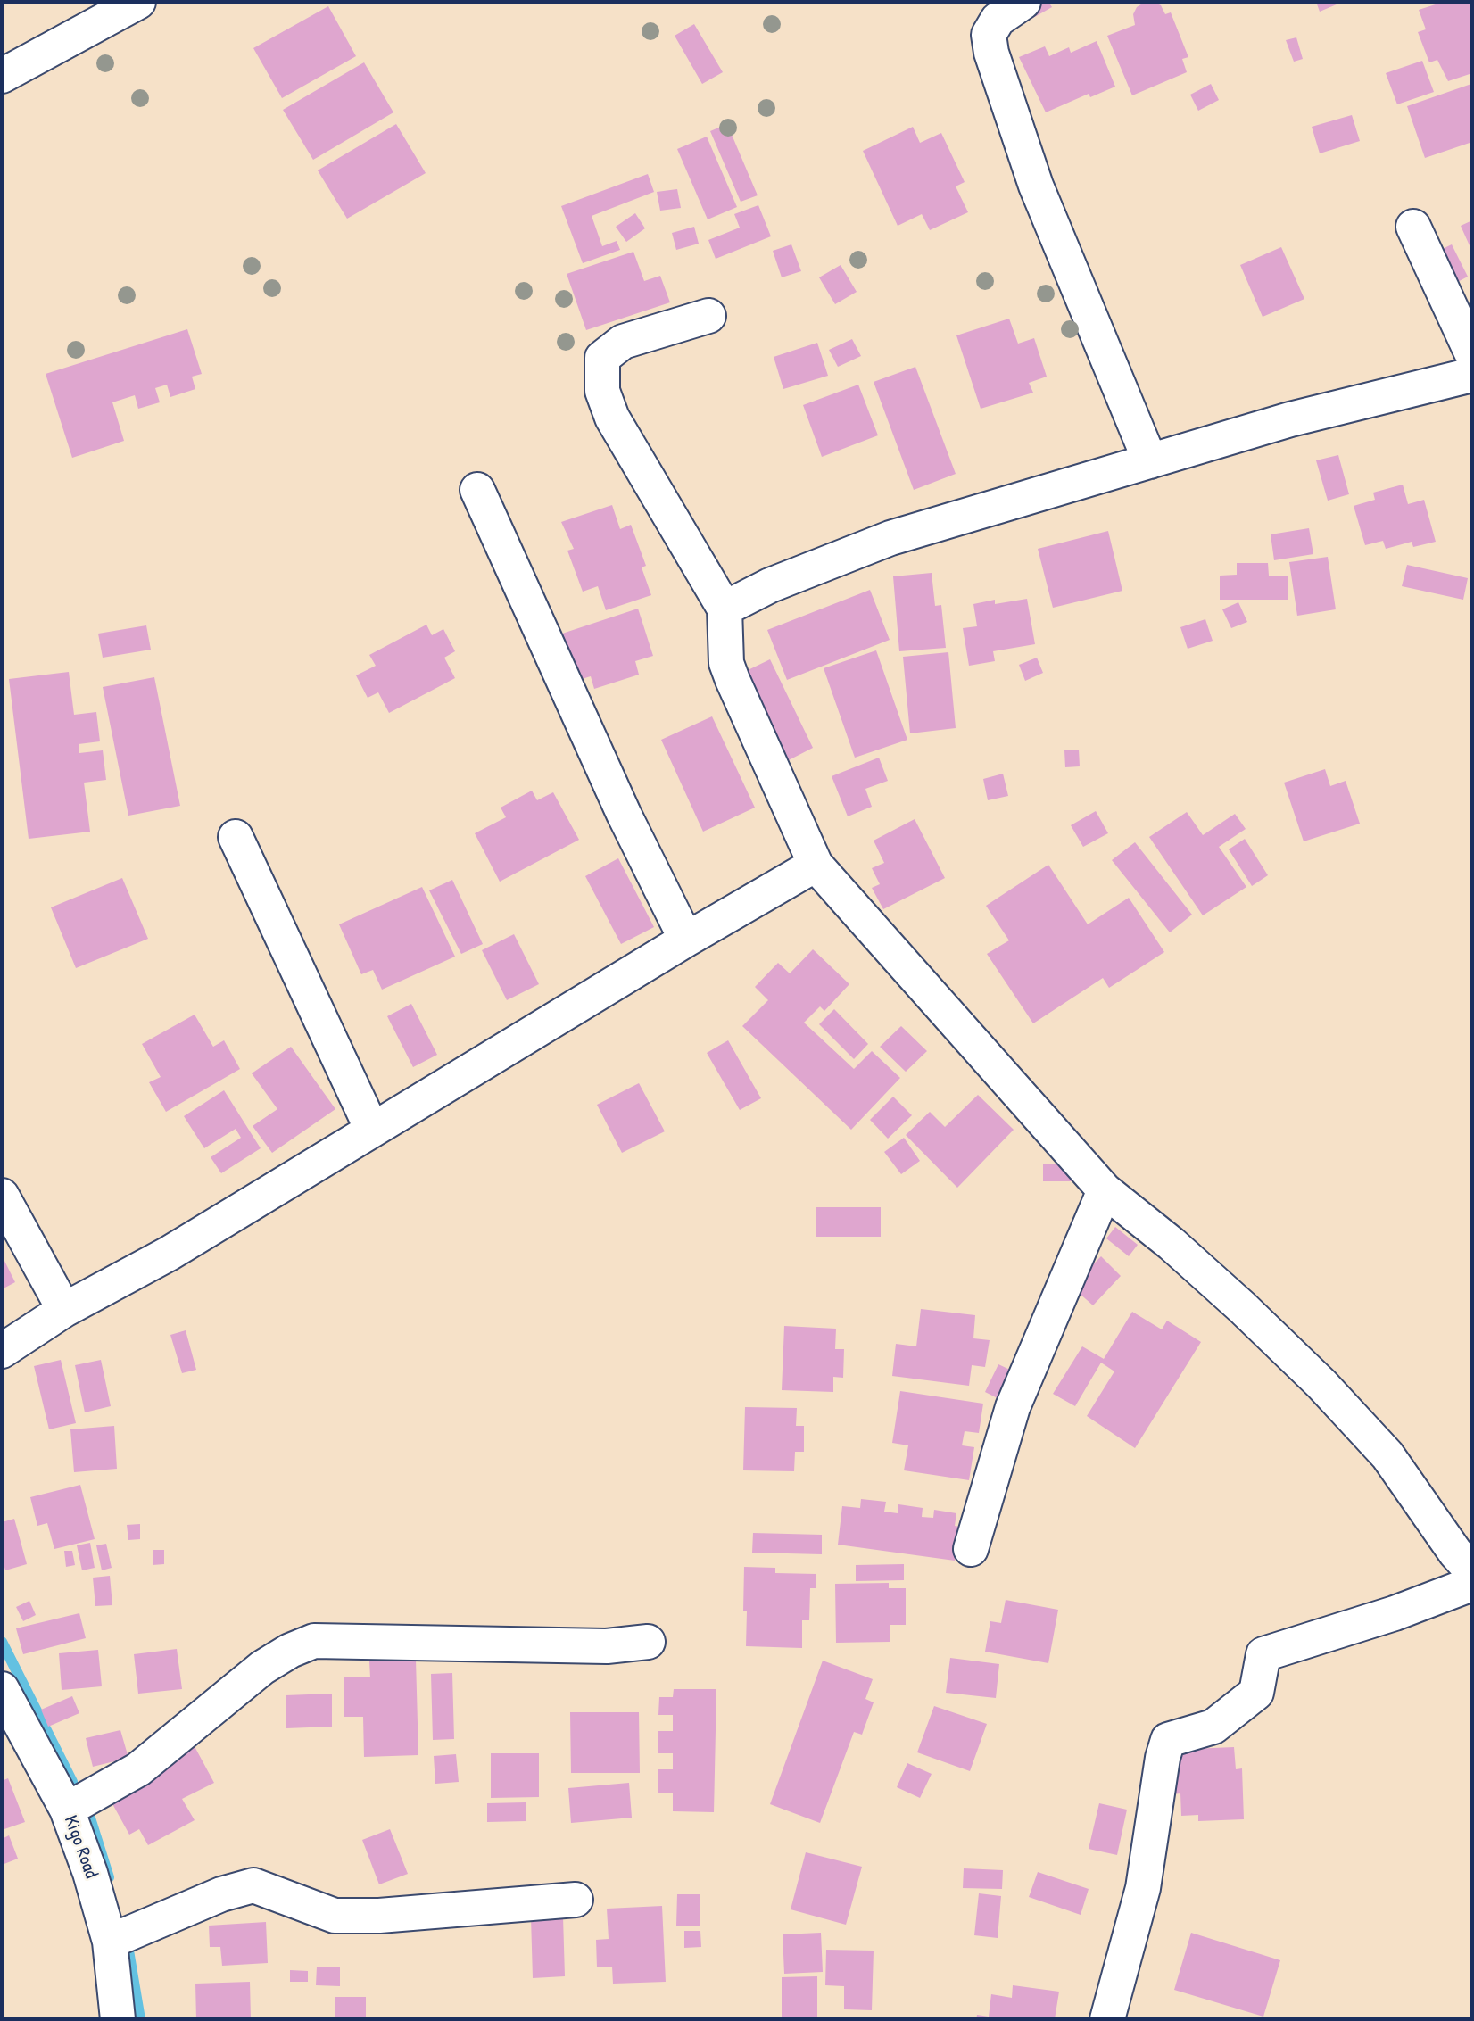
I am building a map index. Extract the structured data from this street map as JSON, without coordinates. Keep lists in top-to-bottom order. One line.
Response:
{"streets":{"street":["Kigo Road"]}}
